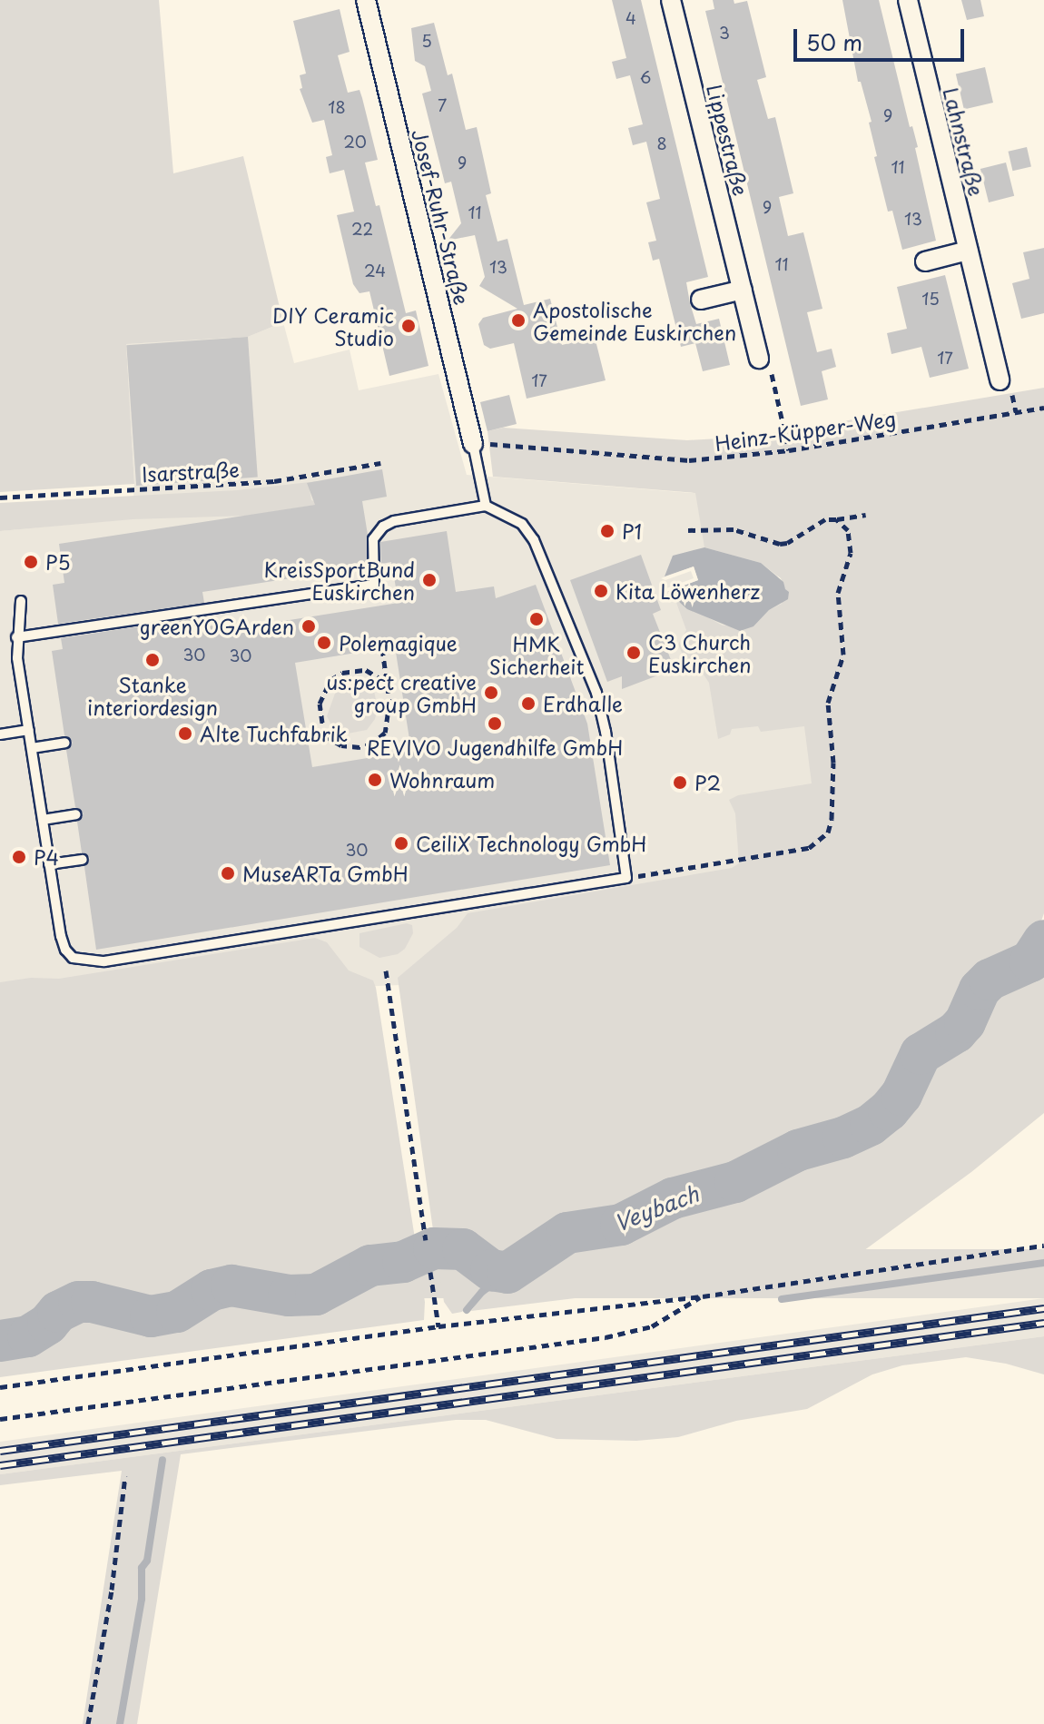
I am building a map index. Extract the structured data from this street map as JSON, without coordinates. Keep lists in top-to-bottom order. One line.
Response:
{"streets":{"street":["Lippestraße","Lahnstraße","Josef-Ruhr-Straße"],"path":["Heinz-Küpper-Weg","Isarstraße"]},"crossings":[["Josef-Ruhr-Straße","Heinz-Küpper-Weg"]],"water":["Veybach"],"places":["Apostolische Gemeinde Euskirchen","DIY Ceramic Studio","P1","P5","KreisSportBund Euskirchen","Kita Löwenherz","HMK Sicherheit","greenYOGArden","Polemagique","C3 Church Euskirchen","Stanke interiordesign","us:pect creative group GmbH","Erdhalle","REVIVO Jugendhilfe GmbH","Alte Tuchfabrik","Wohnraum","P2","CeiliX Technology GmbH","P4","MuseARTa GmbH"],"house_numbers":["4","3","5","6","7","18","9","20","8","9","11","9","11","13","22","11","13","24","15","17","17","30","30","30"],"scale_bar":"50 m"}
